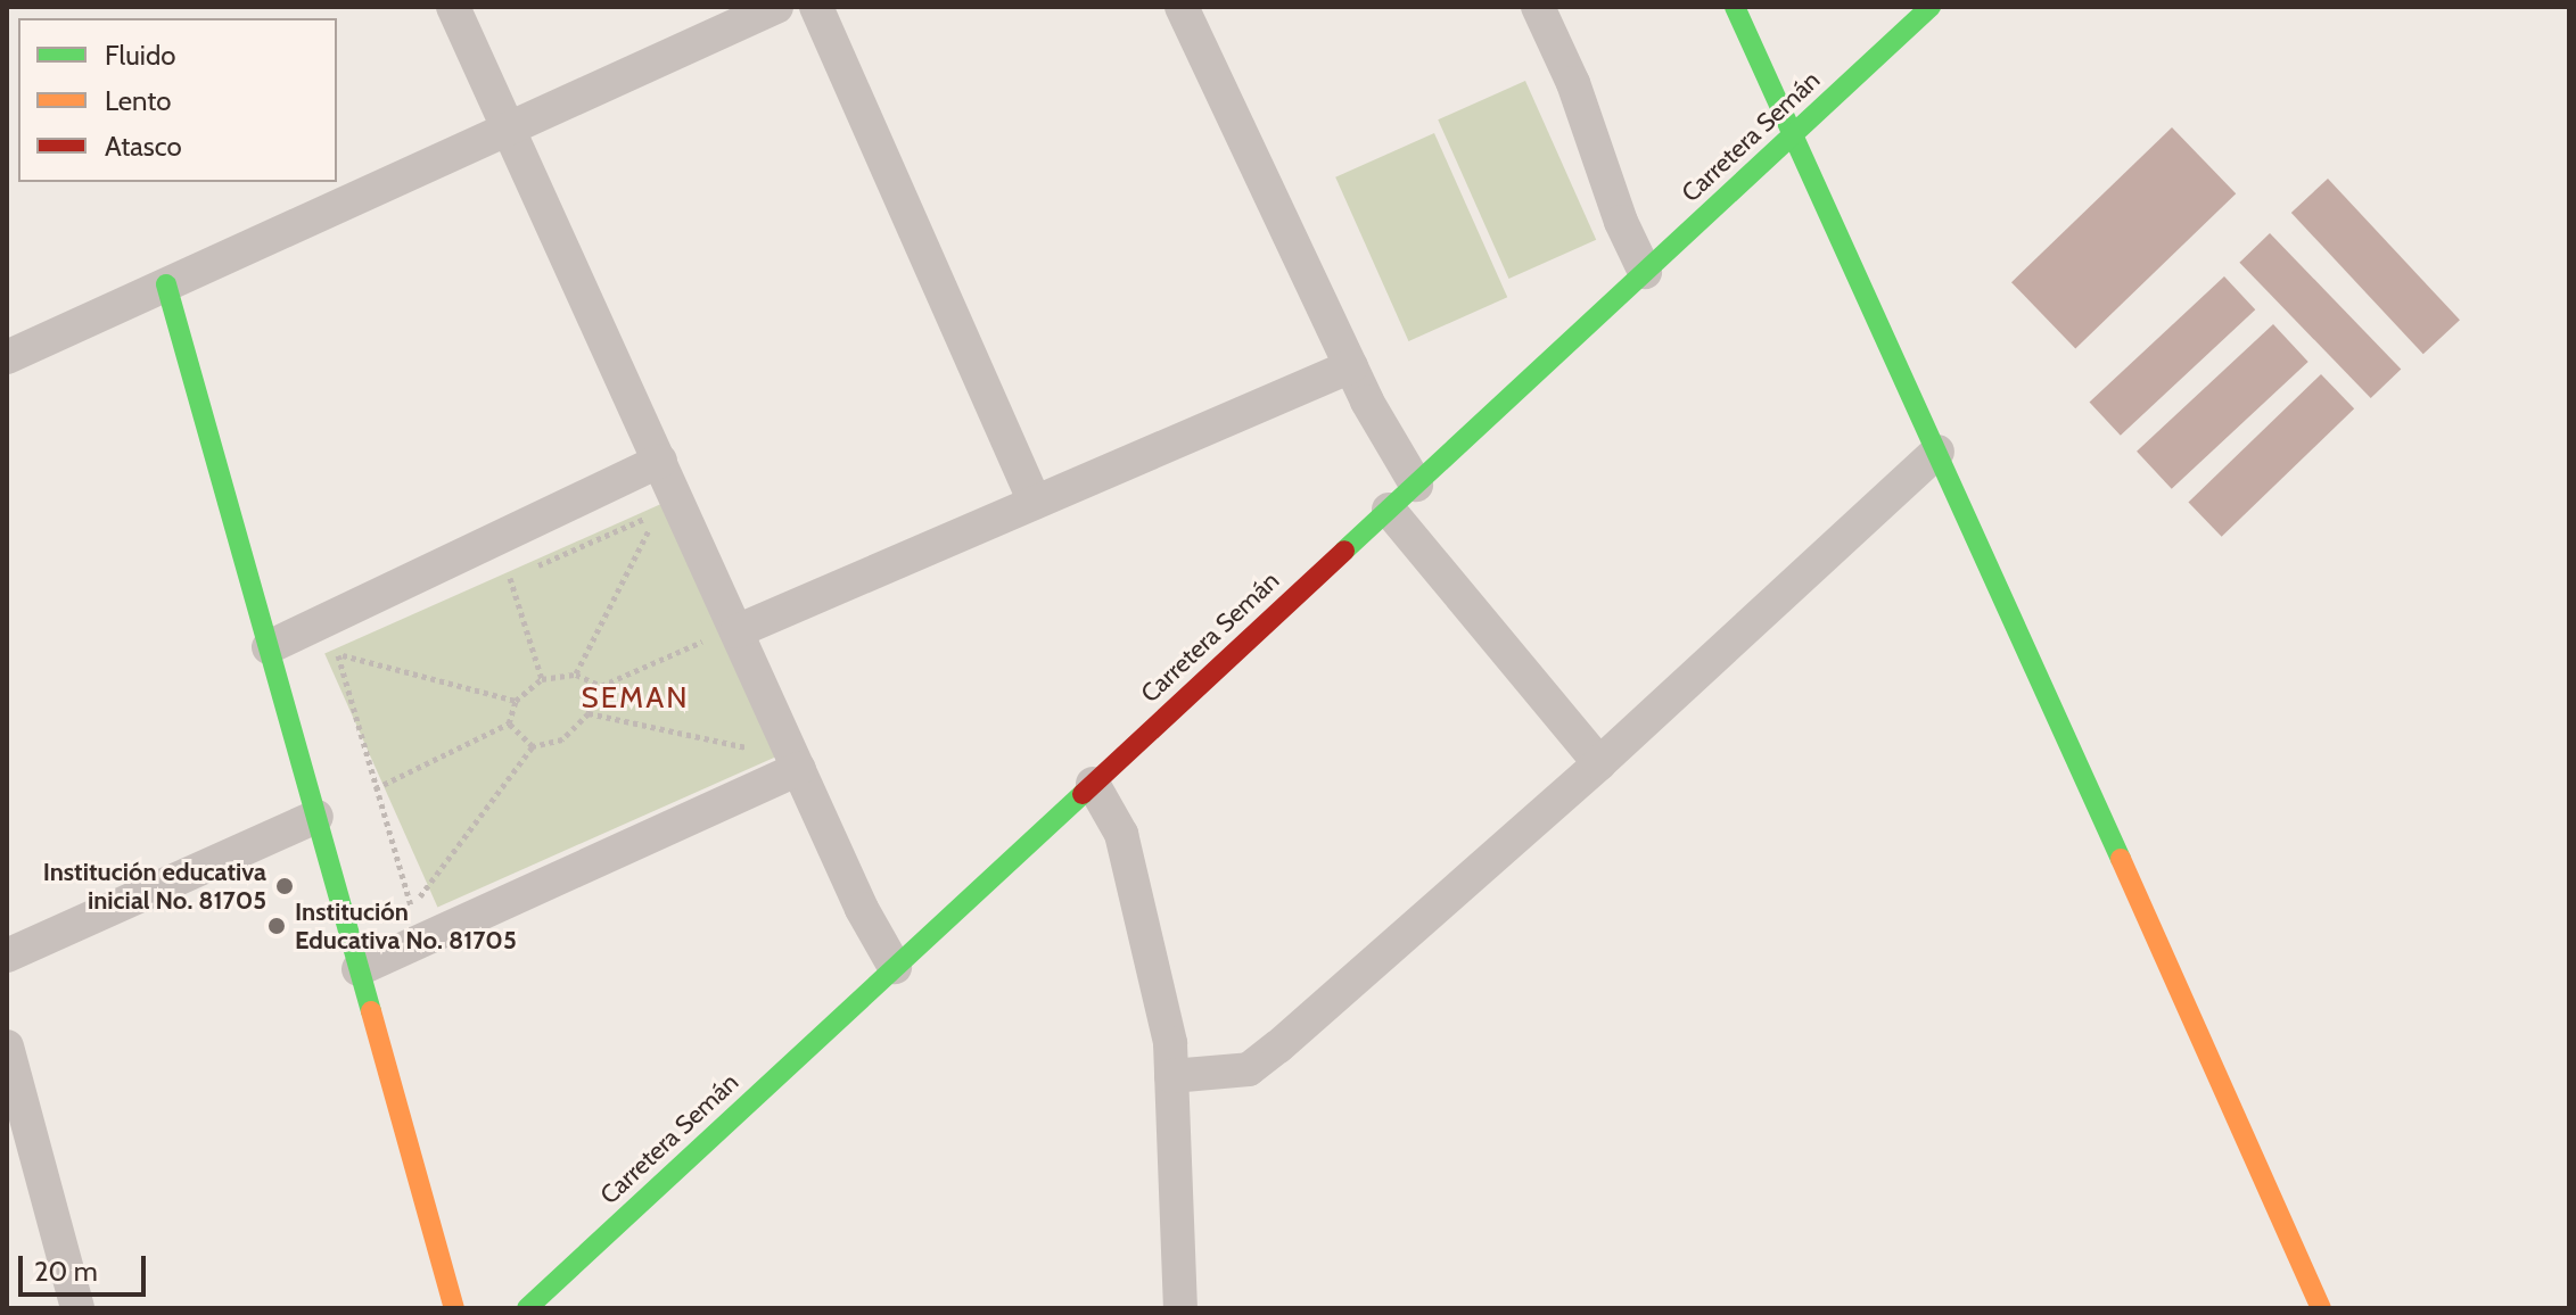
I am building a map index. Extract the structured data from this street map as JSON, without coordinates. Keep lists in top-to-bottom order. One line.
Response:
{"streets":{"street":["Carretera Semán"]},"districts":["SEMAN"],"places":["Institución educativa inicial No. 81705","Institución Educativa No. 81705"],"legend":["Fluido","Lento","Atasco"],"scale_bar":"20 m"}
